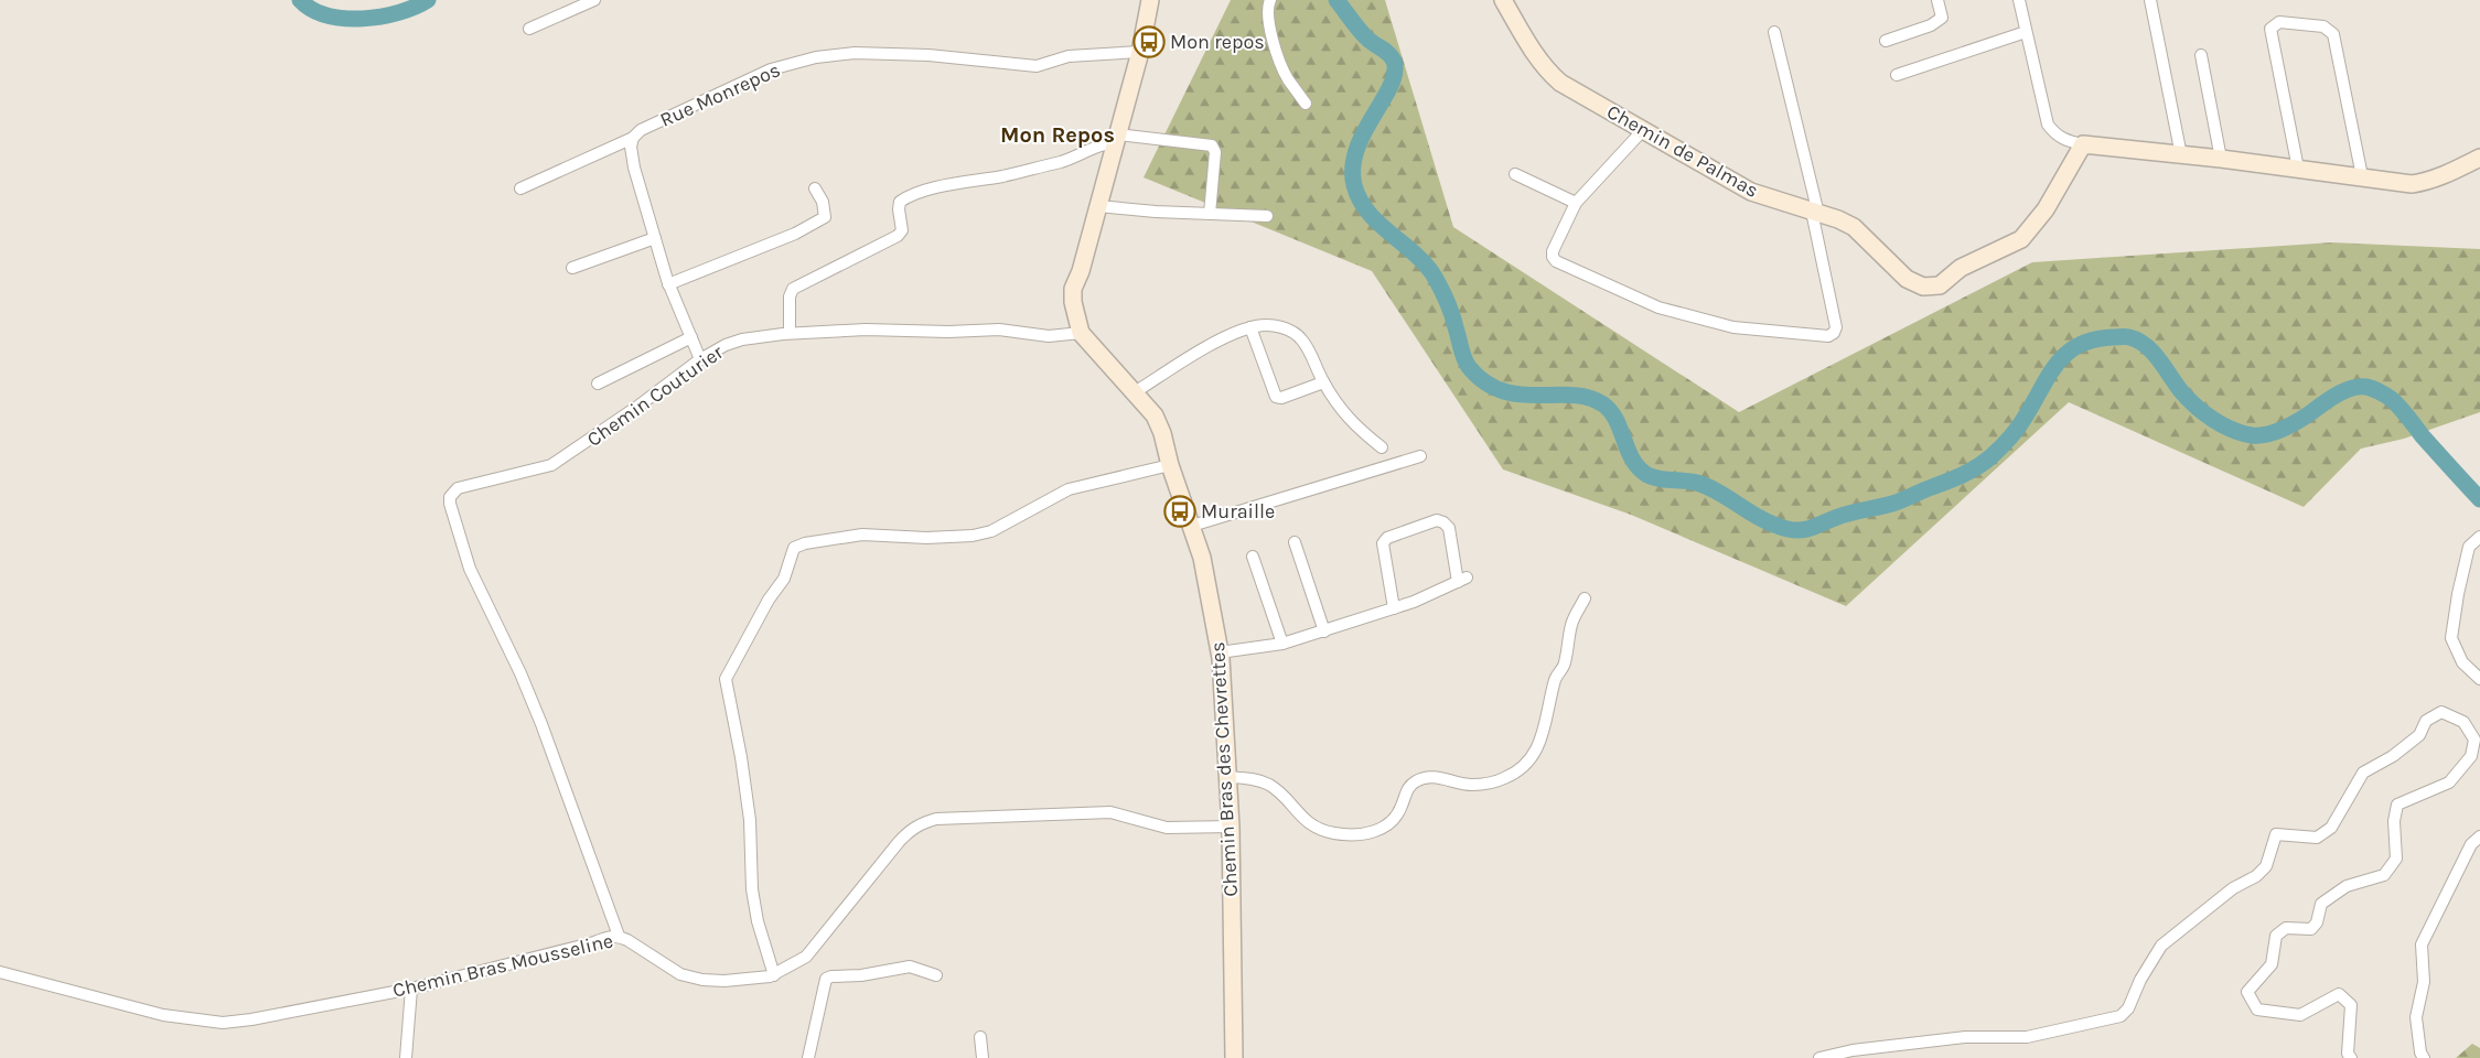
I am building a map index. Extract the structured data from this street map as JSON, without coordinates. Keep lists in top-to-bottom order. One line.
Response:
{"streets":{"street":["Rue Monrepos","Chemin de Palmas","Chemin Couturier","Chemin Bras des Chevrettes","Chemin Bras Mousseline"]},"crossings":[["Rue Monrepos","Chemin Bras des Chevrettes"],["Chemin Couturier","Chemin Bras des Chevrettes"],["Chemin Couturier","Chemin Bras Mousseline"],["Chemin Bras des Chevrettes","Chemin Bras Mousseline"]],"districts":["Mon Repos"],"places":{"bus stop":["Mon repos","Muraille"]}}
